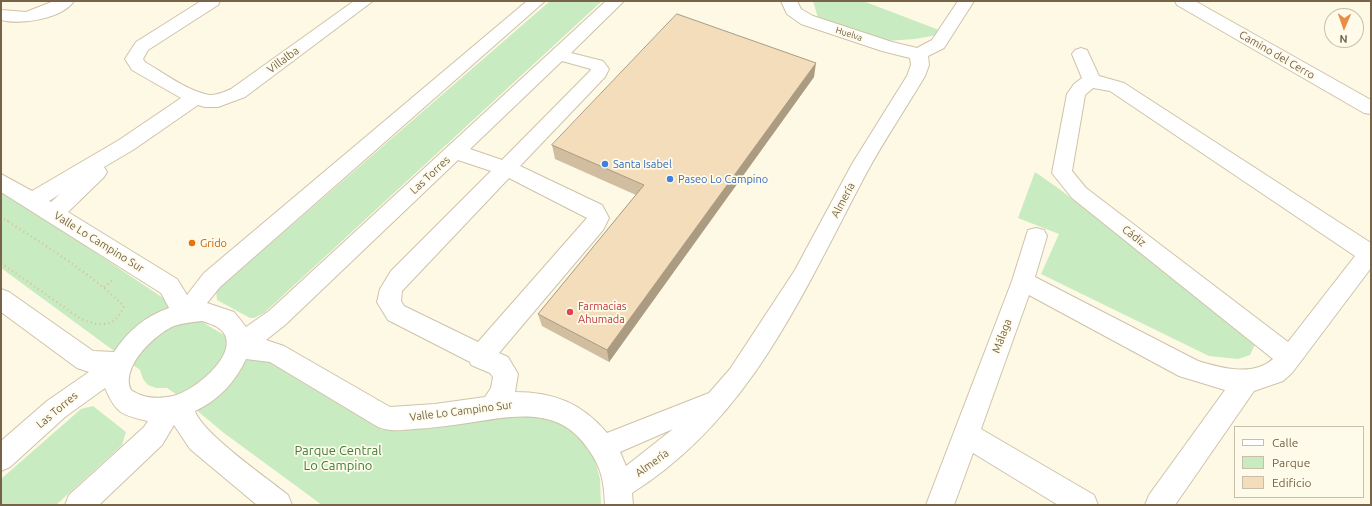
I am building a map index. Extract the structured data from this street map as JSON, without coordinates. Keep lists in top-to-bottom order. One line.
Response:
{"streets":{"street":["Huelva","Camino del Cerro","Villalba","Las Torres","Almería","Cádiz","Valle Lo Campino Sur","Málaga"]},"crossings":[["Huelva","Almería"],["Las Torres","Valle Lo Campino Sur"],["Almería","Valle Lo Campino Sur"]],"parks":["Parque Central Lo Campino"],"places":["Santa Isabel","Paseo Lo Campino","Grido","Farmacias Ahumada"],"legend":["Calle","Parque","Edificio"],"north":"bottom"}
